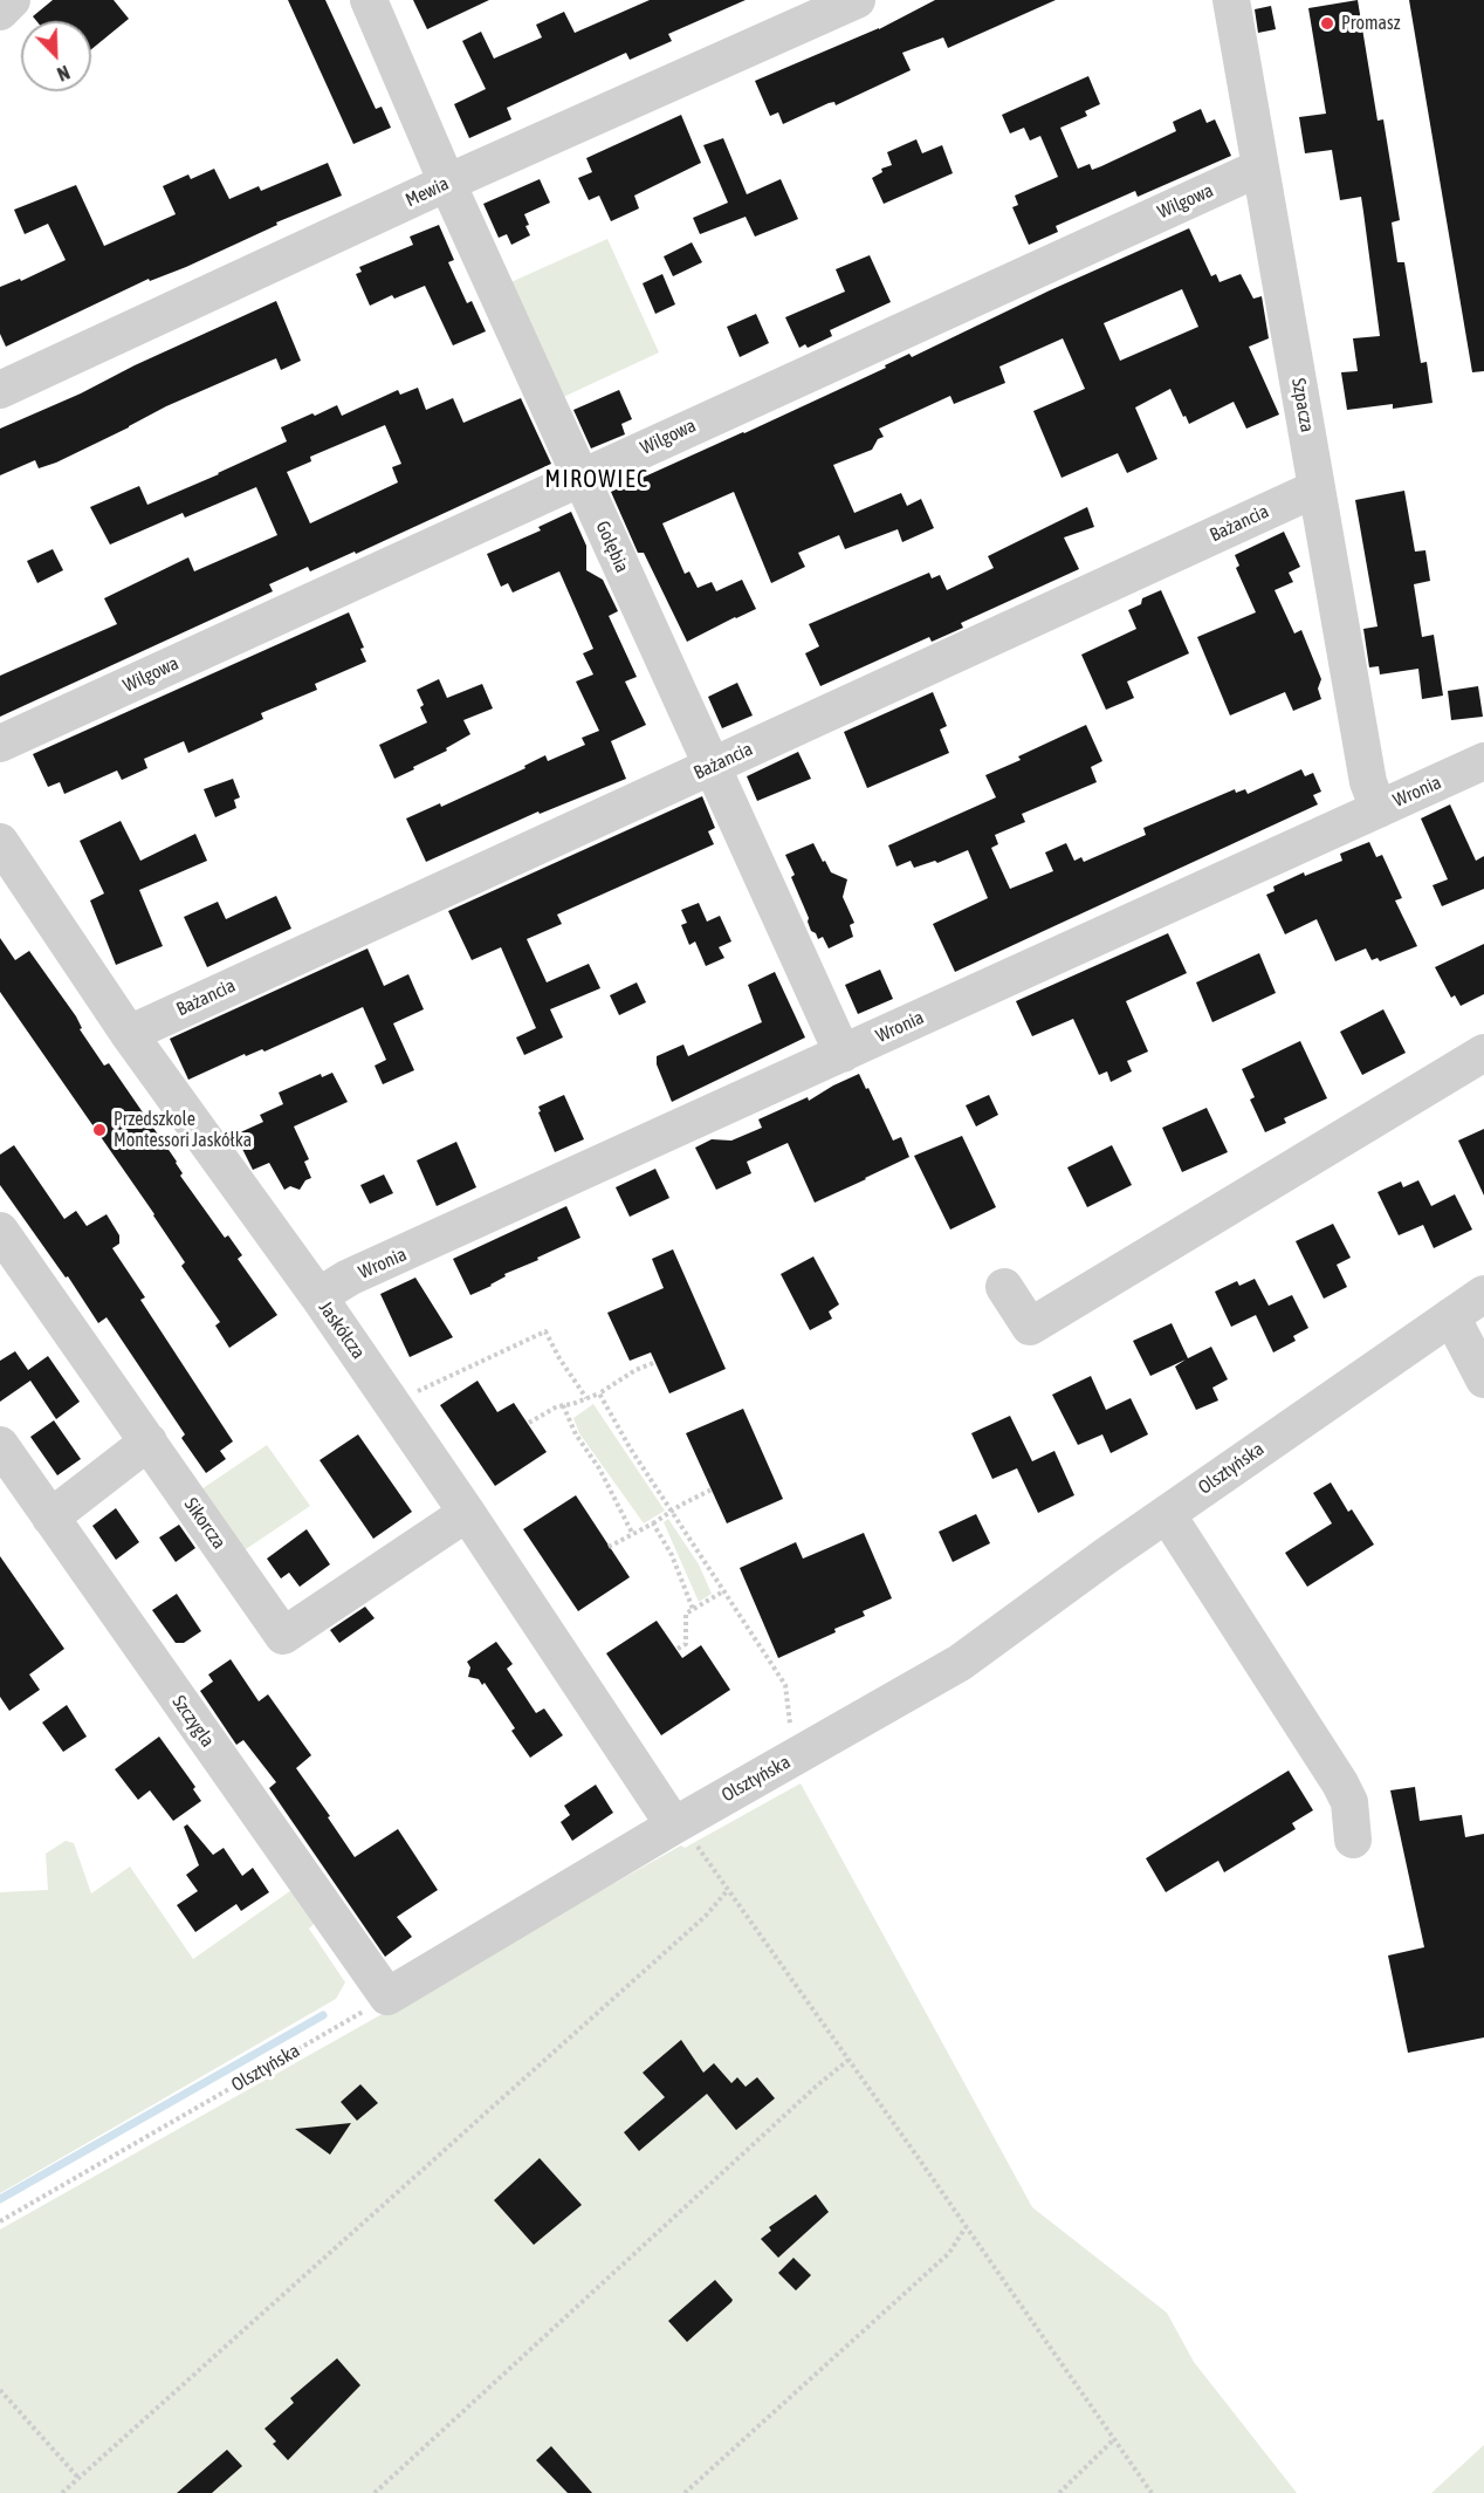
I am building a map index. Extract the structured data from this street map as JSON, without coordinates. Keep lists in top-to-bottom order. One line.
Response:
{"streets":{"street":["Mewia","Wilgowa","Szpacza","Bażancia","Gołębia","Wronia","Jaskółcza","Olsztyńska","Sikorcza","Szczygla"]},"crossings":[["Mewia","Gołębia"],["Wilgowa","Szpacza"],["Wilgowa","Gołębia"],["Szpacza","Bażancia"],["Szpacza","Wronia"],["Bażancia","Gołębia"],["Bażancia","Jaskółcza"],["Gołębia","Wronia"],["Wronia","Jaskółcza"],["Jaskółcza","Olsztyńska"],["Jaskółcza","Sikorcza"],["Olsztyńska","Szczygla"]],"districts":["MIROWIEC"],"places":["Promasz","Przedszkole Montessori Jaskółka"],"north":"bottom right"}
